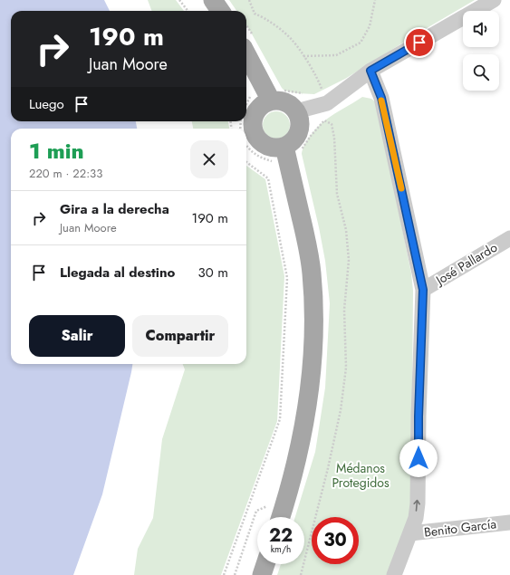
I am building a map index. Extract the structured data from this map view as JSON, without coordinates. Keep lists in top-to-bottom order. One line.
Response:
{"streets":{"street":["José Pallardo","Benito García"]},"parks":["Médanos Protegidos"],"page":{"turn":["190 m","Juan Moore"],"then":"Luego","heading":["1 min","220 m · 22:33"],"list":[{"name":"Gira a la derecha","note":"Juan Moore","value":"190 m"},{"name":"Llegada al destino","value":"30 m"}],"buttons":["Salir","Compartir"],"speed":"22 km/h","limit":"30"}}
